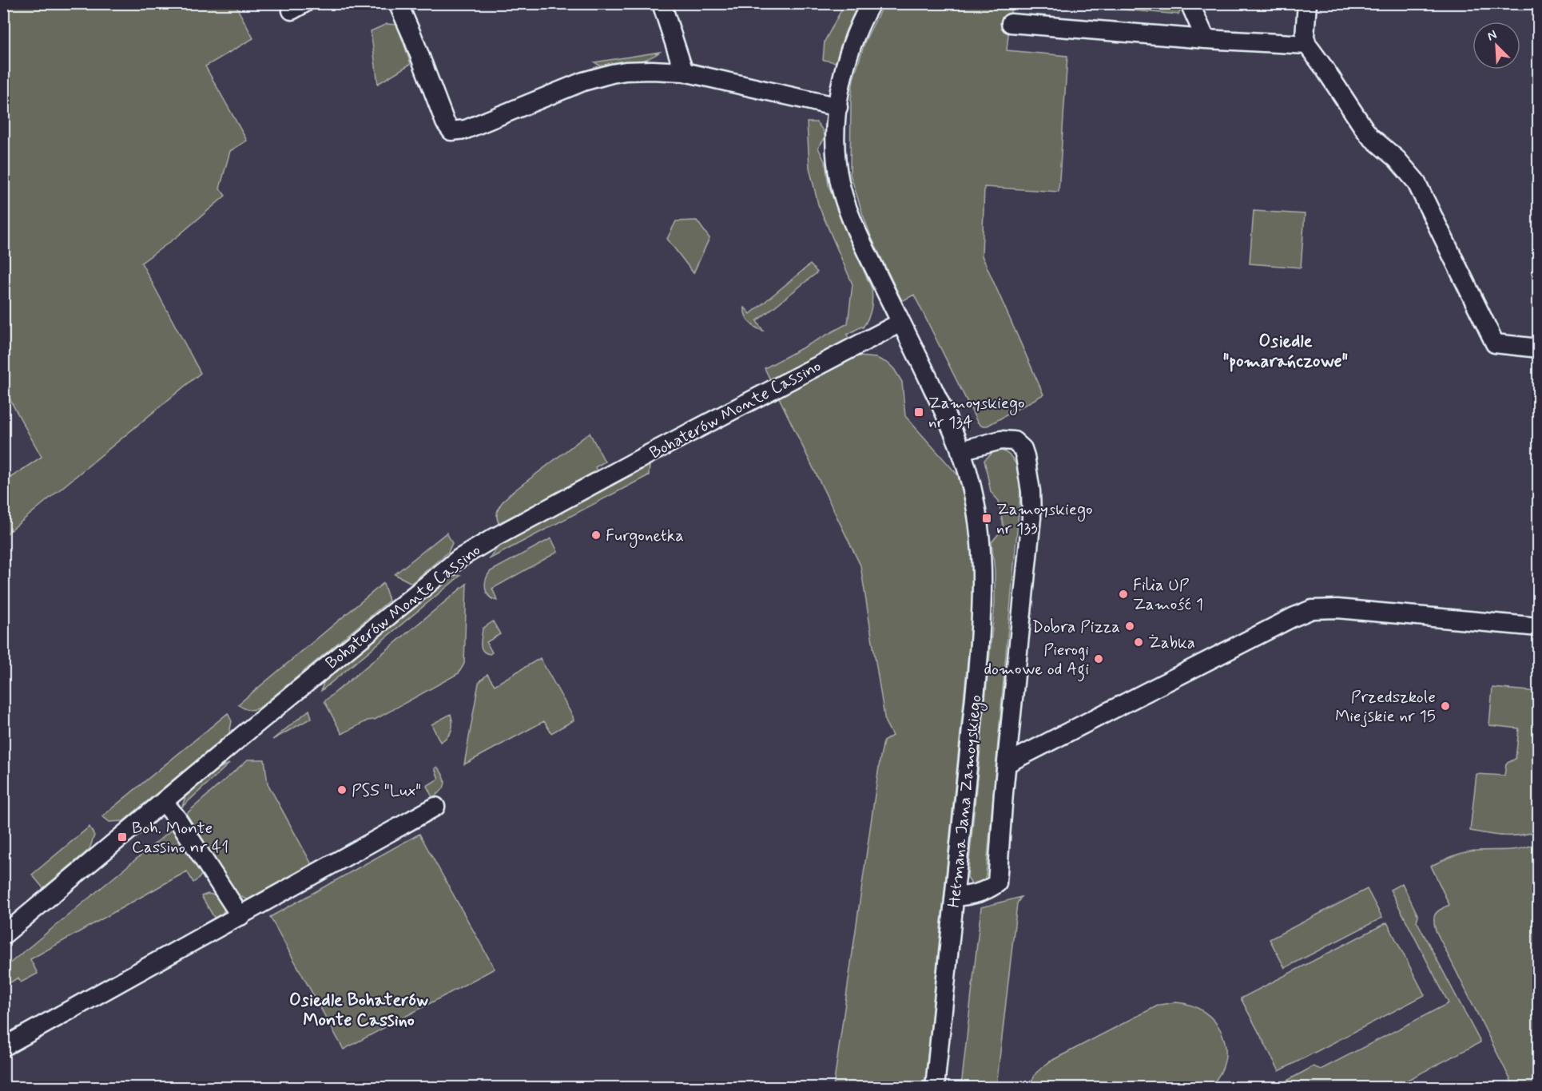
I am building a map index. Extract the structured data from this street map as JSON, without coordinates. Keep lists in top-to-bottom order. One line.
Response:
{"streets":{"street":["Bohaterów Monte Cassino","Hetmana Jana Zamoyskiego"]},"crossings":[["Bohaterów Monte Cassino","Hetmana Jana Zamoyskiego"]],"districts":["Osiedle \"pomarańczowe\"","Osiedle Bohaterów Monte Cassino"],"places":{"transit":["Zamoyskiego nr 134","Zamoyskiego nr 133","Boh. Monte Cassino nr 41"],"other":["Furgonetka","Filia UP Zamość 1","Dobra Pizza","Żabka","Pierogi domowe od Agi","Przedszkole Miejskie nr 15","PSS \"Lux\""]},"north":"top left"}
